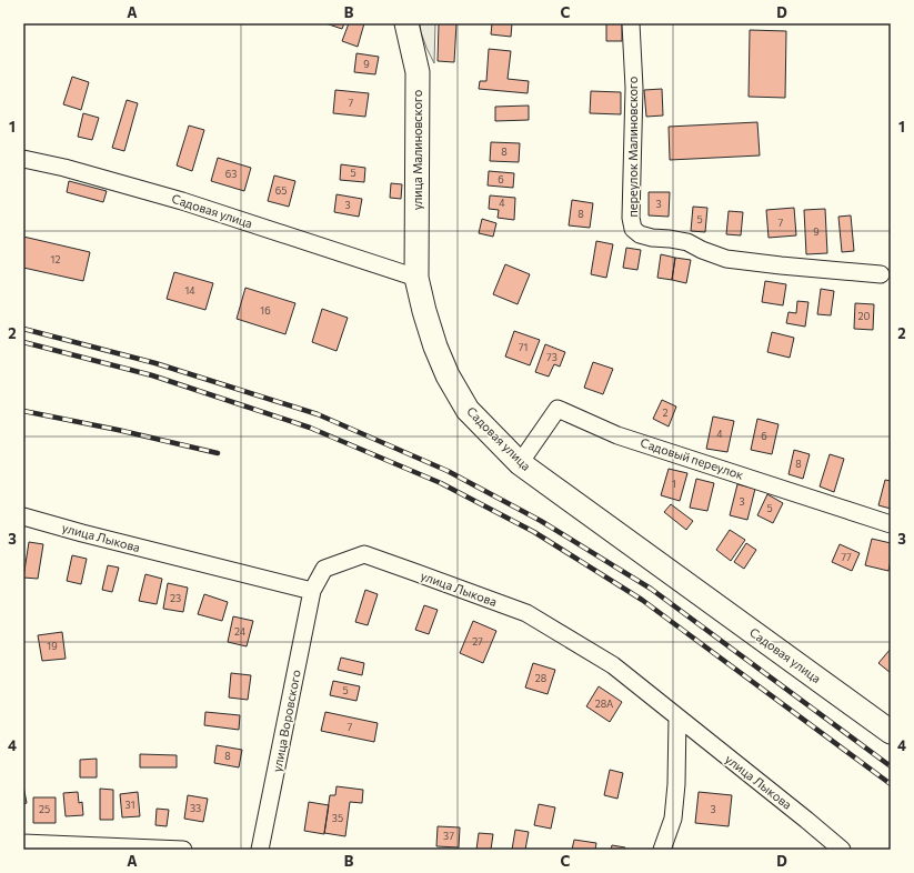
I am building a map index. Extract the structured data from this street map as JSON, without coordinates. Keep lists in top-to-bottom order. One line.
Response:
{"streets":{"street":["переулок Малиновского","улица Малиновского","Садовая улица","Садовый переулок","улица Лыкова","улица Воровского"]},"crossings":[["улица Малиновского","Садовая улица"],["Садовая улица","Садовый переулок"],["улица Лыкова","улица Воровского"]],"house_numbers":["9","7","8","5","63","6","65","4","3","3","8","5","7","9","12","14","16","20","71","73","2","4","6","8","1","3","5","77","23","24","27","19","28","5","28А","7","8","31","33","25","3","35","37"],"grid":{"columns":["A","B","C","D"],"rows":["1","2","3","4"]}}
